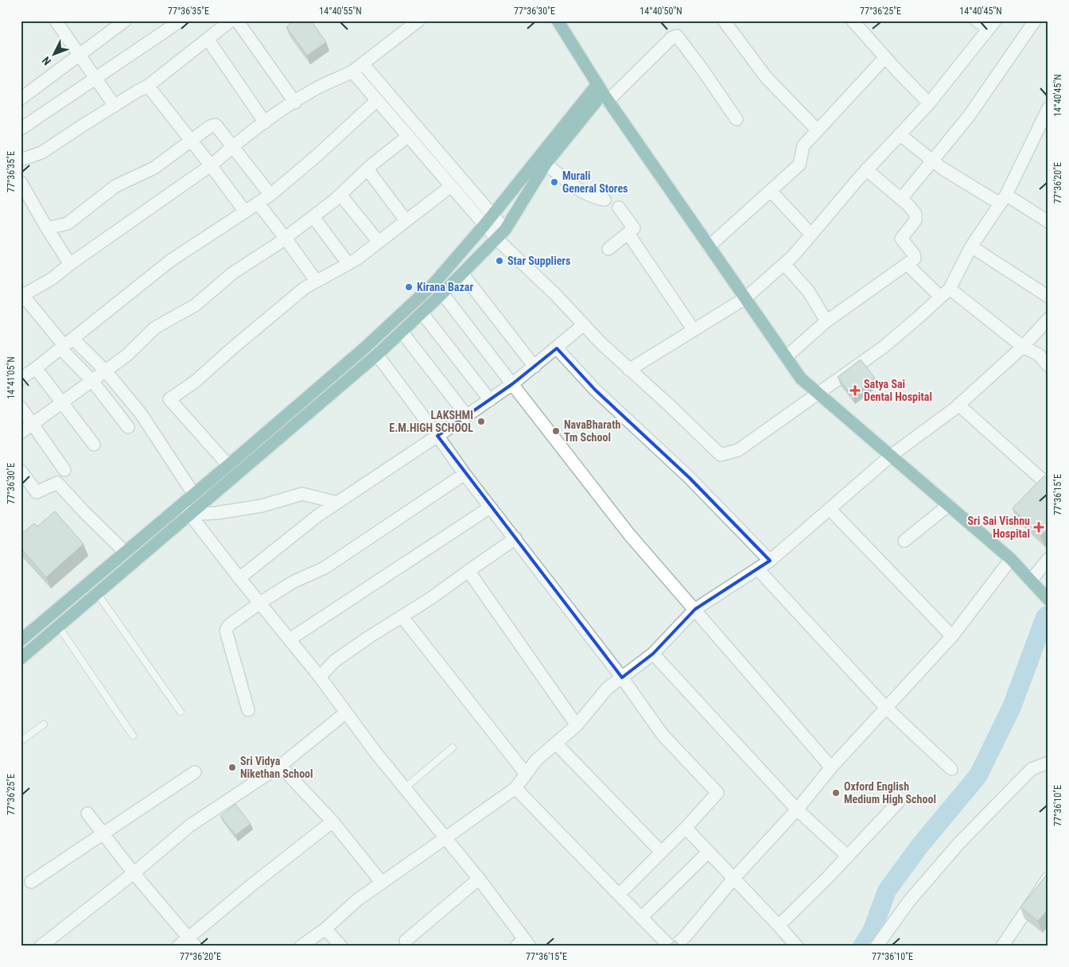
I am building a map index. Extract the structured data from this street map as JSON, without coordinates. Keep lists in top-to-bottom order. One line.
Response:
{"places":{"other":["Murali General Stores","Star Suppliers","Kirana Bazar","LAKSHMI E.M.HIGH SCHOOL","NavaBharath Tm School","Sri Vidya Nikethan School","Oxford English Medium High School"],"health":["Satya Sai Dental Hospital","Sri Sai Vishnu Hospital"]},"north":"bottom left","coordinates":["77°36'35\"E","14°40'55\"N","77°36'30\"E","14°40'50\"N","77°36'25\"E","14°40'45\"N","77°36'20\"E","14°41'05\"N","77°36'15\"E","77°36'10\"E"]}
